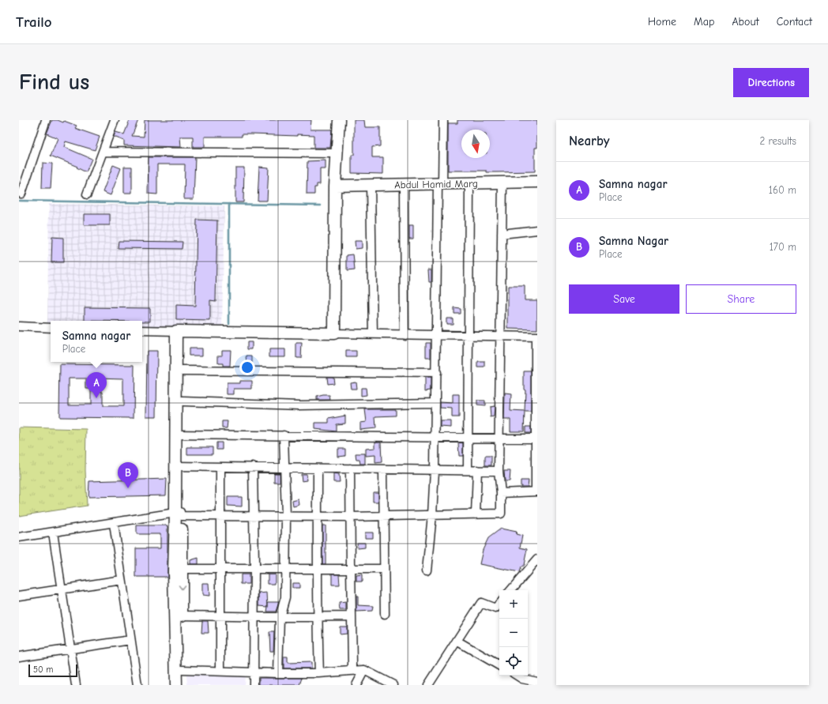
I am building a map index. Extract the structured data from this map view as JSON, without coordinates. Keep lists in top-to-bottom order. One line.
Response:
{"streets":{"street":["Abdul Hamid Marg"]},"scale_bar":"50 m","north":"bottom","page":{"header":"Trailo","nav":["Home","Map","About","Contact"],"buttons":["Directions",["Save","Share"]],"title":"Find us","heading":["Nearby","2 results"],"list":[{"mark":"A","name":"Samna nagar","note":"Place","value":"160 m"},{"mark":"B","name":"Samna Nagar","note":"Place","value":"170 m"}],"popup":["Samna nagar","Place"],"pins":["A","B"],"map_buttons":["+","−"],"scale":"50 m"}}
